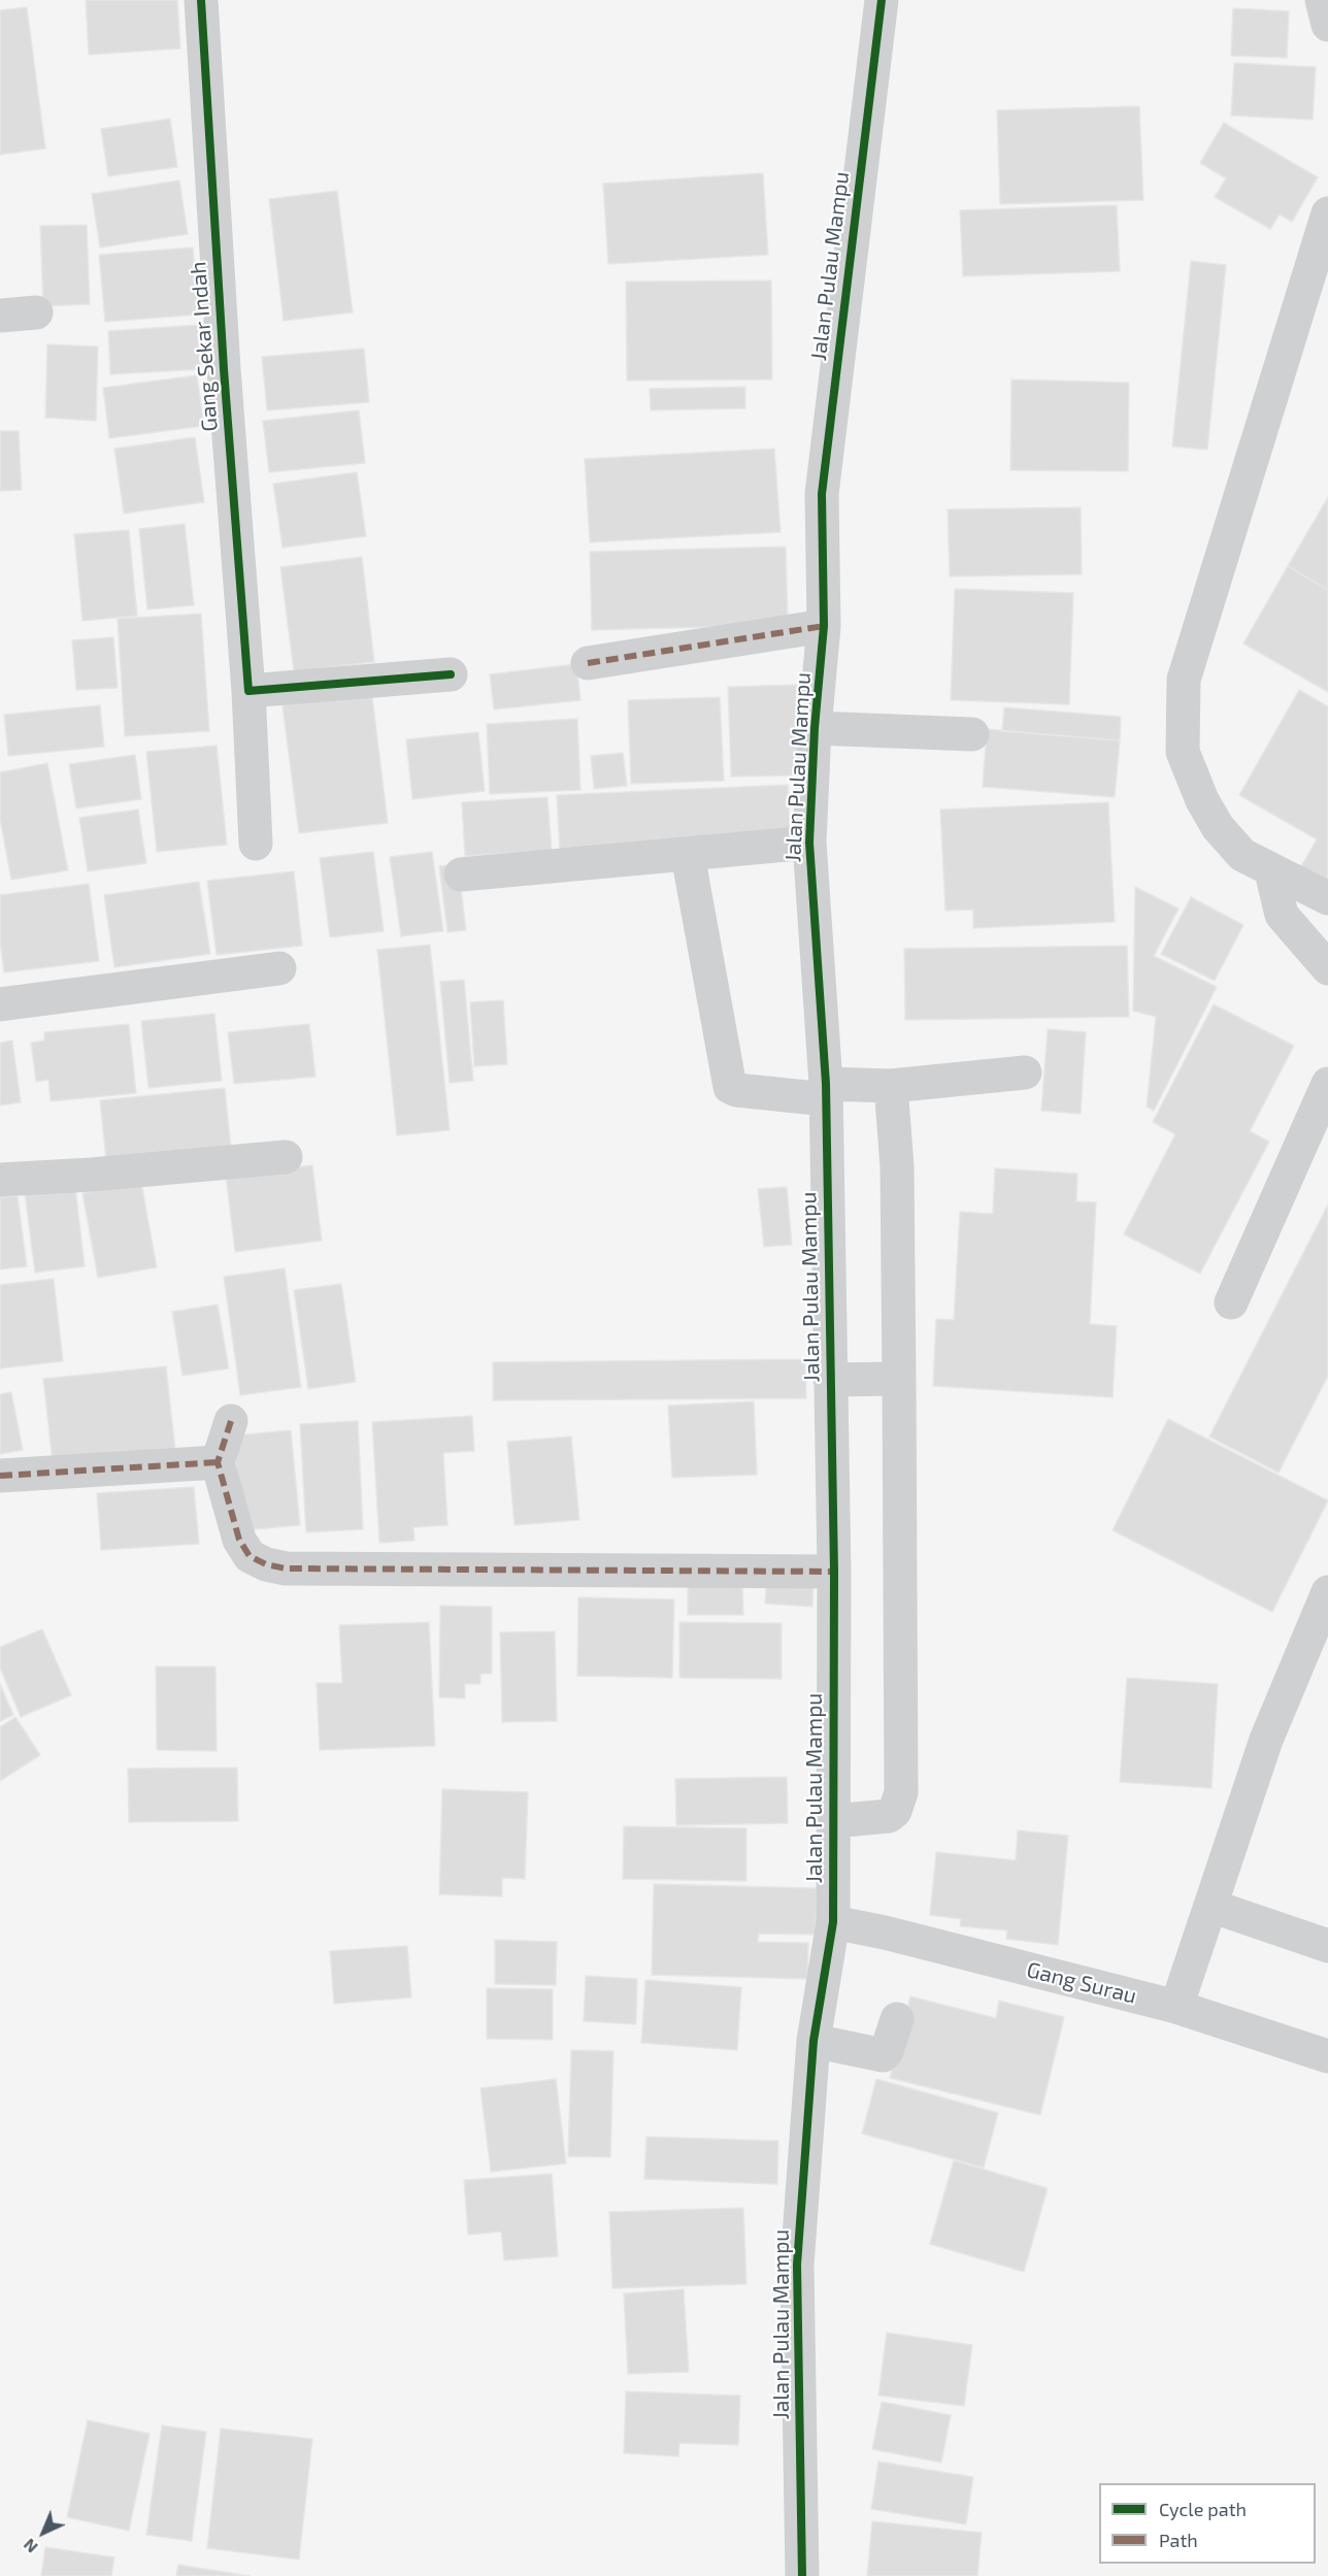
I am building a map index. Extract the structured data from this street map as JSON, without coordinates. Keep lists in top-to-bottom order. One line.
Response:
{"streets":{"street":["Jalan Pulau Mampu","Gang Sekar Indah","Gang Surau"]},"crossings":[["Jalan Pulau Mampu","Gang Surau"]],"legend":["Cycle path","Path"],"north":"bottom left"}
